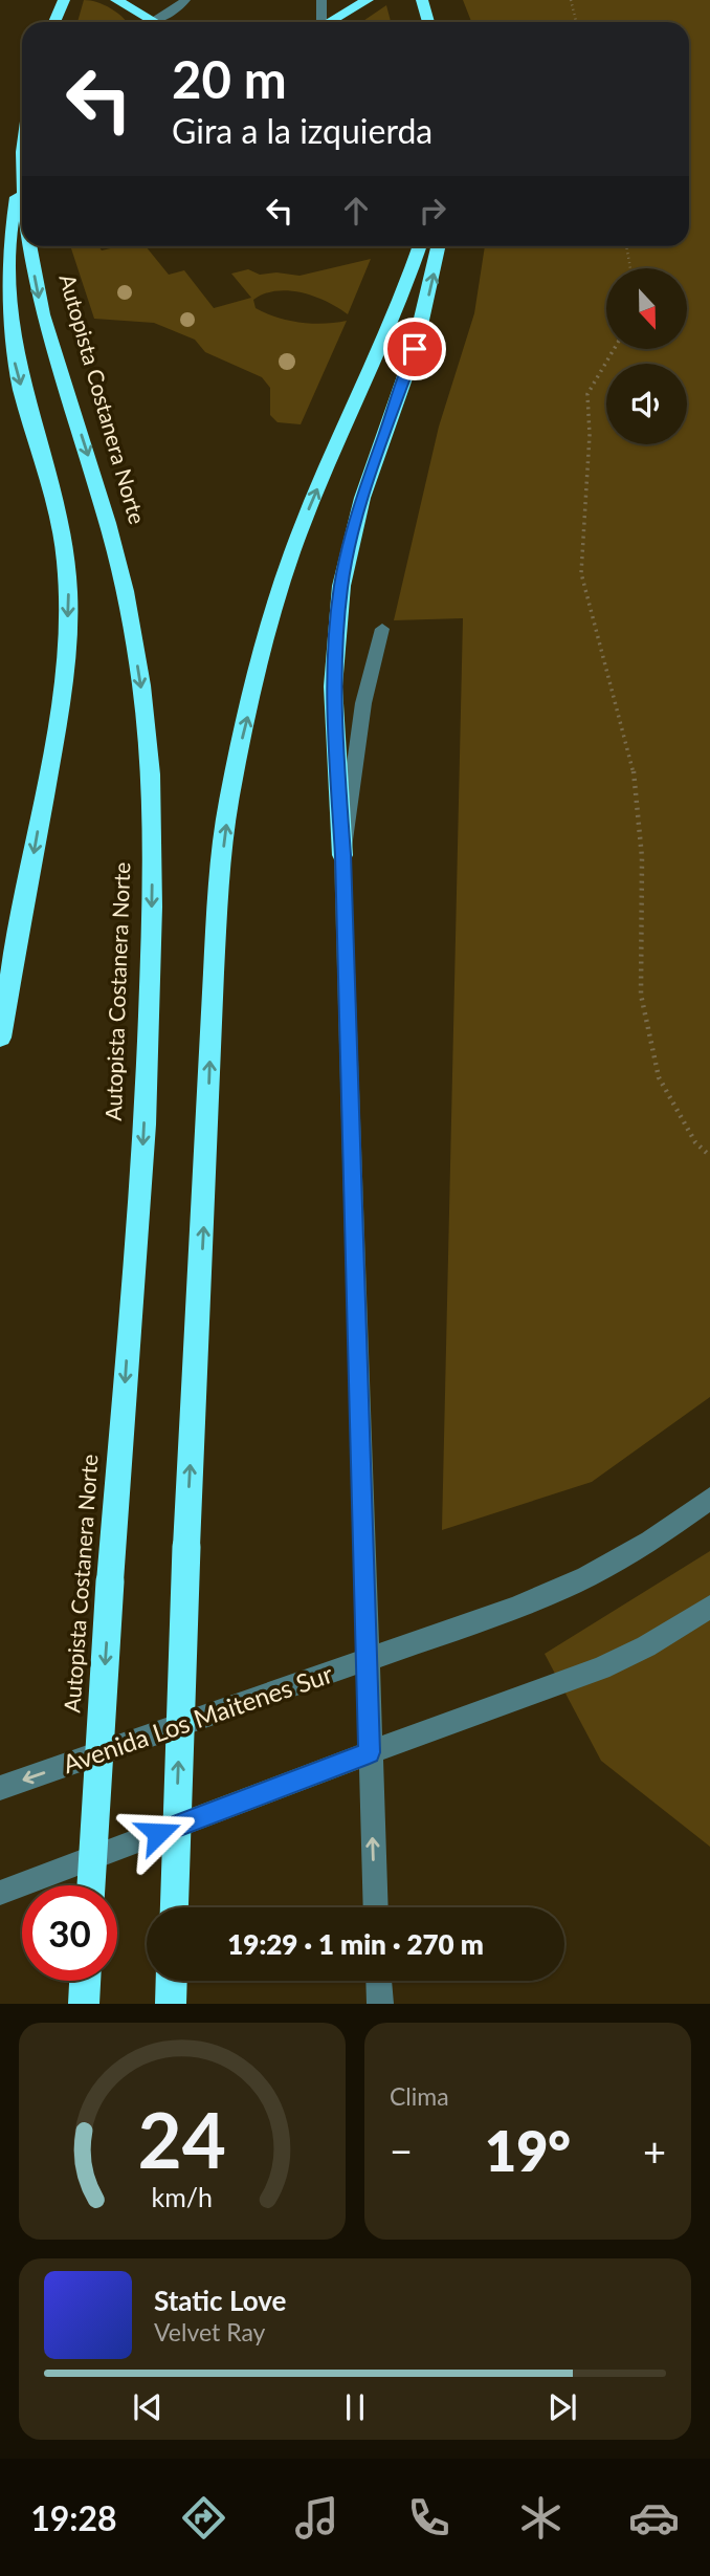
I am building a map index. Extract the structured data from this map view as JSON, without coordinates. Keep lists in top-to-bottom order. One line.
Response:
{"streets":{"highway":["Autopista Costanera Norte"],"street":["Avenida Los Maitenes Sur"]},"north":"bottom","page":{"turn":["20 m","Gira a la izquierda"],"limit":"30","trip":"19:29 · 1 min · 270 m","tile":"Clima","heat":["−","19°","+"],"song":["Static Love","Velvet Ray"],"tabs":"19:28","gauge":["24","km/h"]}}
